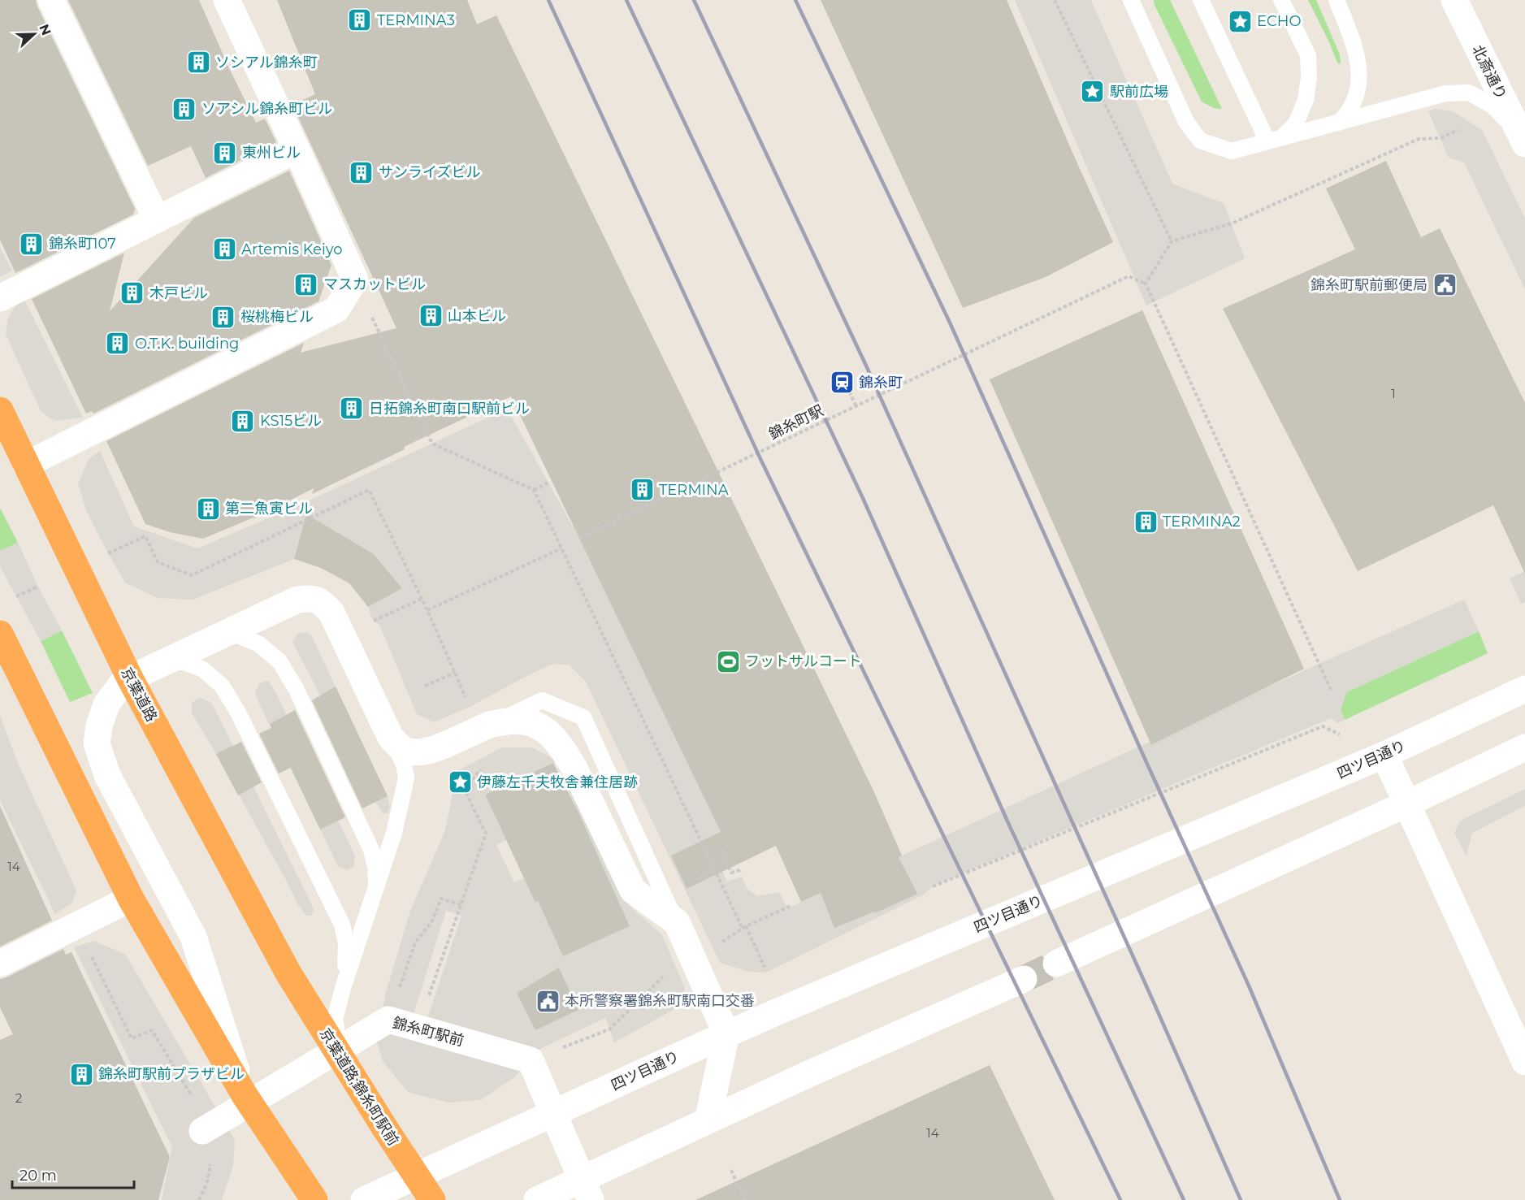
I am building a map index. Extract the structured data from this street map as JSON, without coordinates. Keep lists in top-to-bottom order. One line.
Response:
{"streets":{"highway":["京葉道路","京葉道路;錦糸町駅前"],"street":["北斎通り","四ツ目通り","錦糸町駅前"],"path":["錦糸町駅"]},"crossings":[["京葉道路","京葉道路;錦糸町駅前"],["四ツ目通り","京葉道路;錦糸町駅前"]],"places":{"building":["TERMINA3","ソシアル錦糸町","ソアシル錦糸町ビル","東州ビル","サンライズビル","錦糸町107","Artemis Keiyo","マスカットビル","木戸ビル","山本ビル","桜桃梅ビル","O.T.K. building","日拓錦糸町南口駅前ビル","KS15ビル","TERMINA","第二魚寅ビル","TERMINA2","錦糸町駅前プラザビル"],"place":["ECHO","駅前広場","伊藤左千夫牧舎兼住居跡"],"public building":["錦糸町駅前郵便局","本所警察署錦糸町駅南口交番"],"station":["錦糸町"],"sports":["フットサルコート"]},"house_numbers":["1","14","2","14"],"scale_bar":"20 m","north":"right"}
